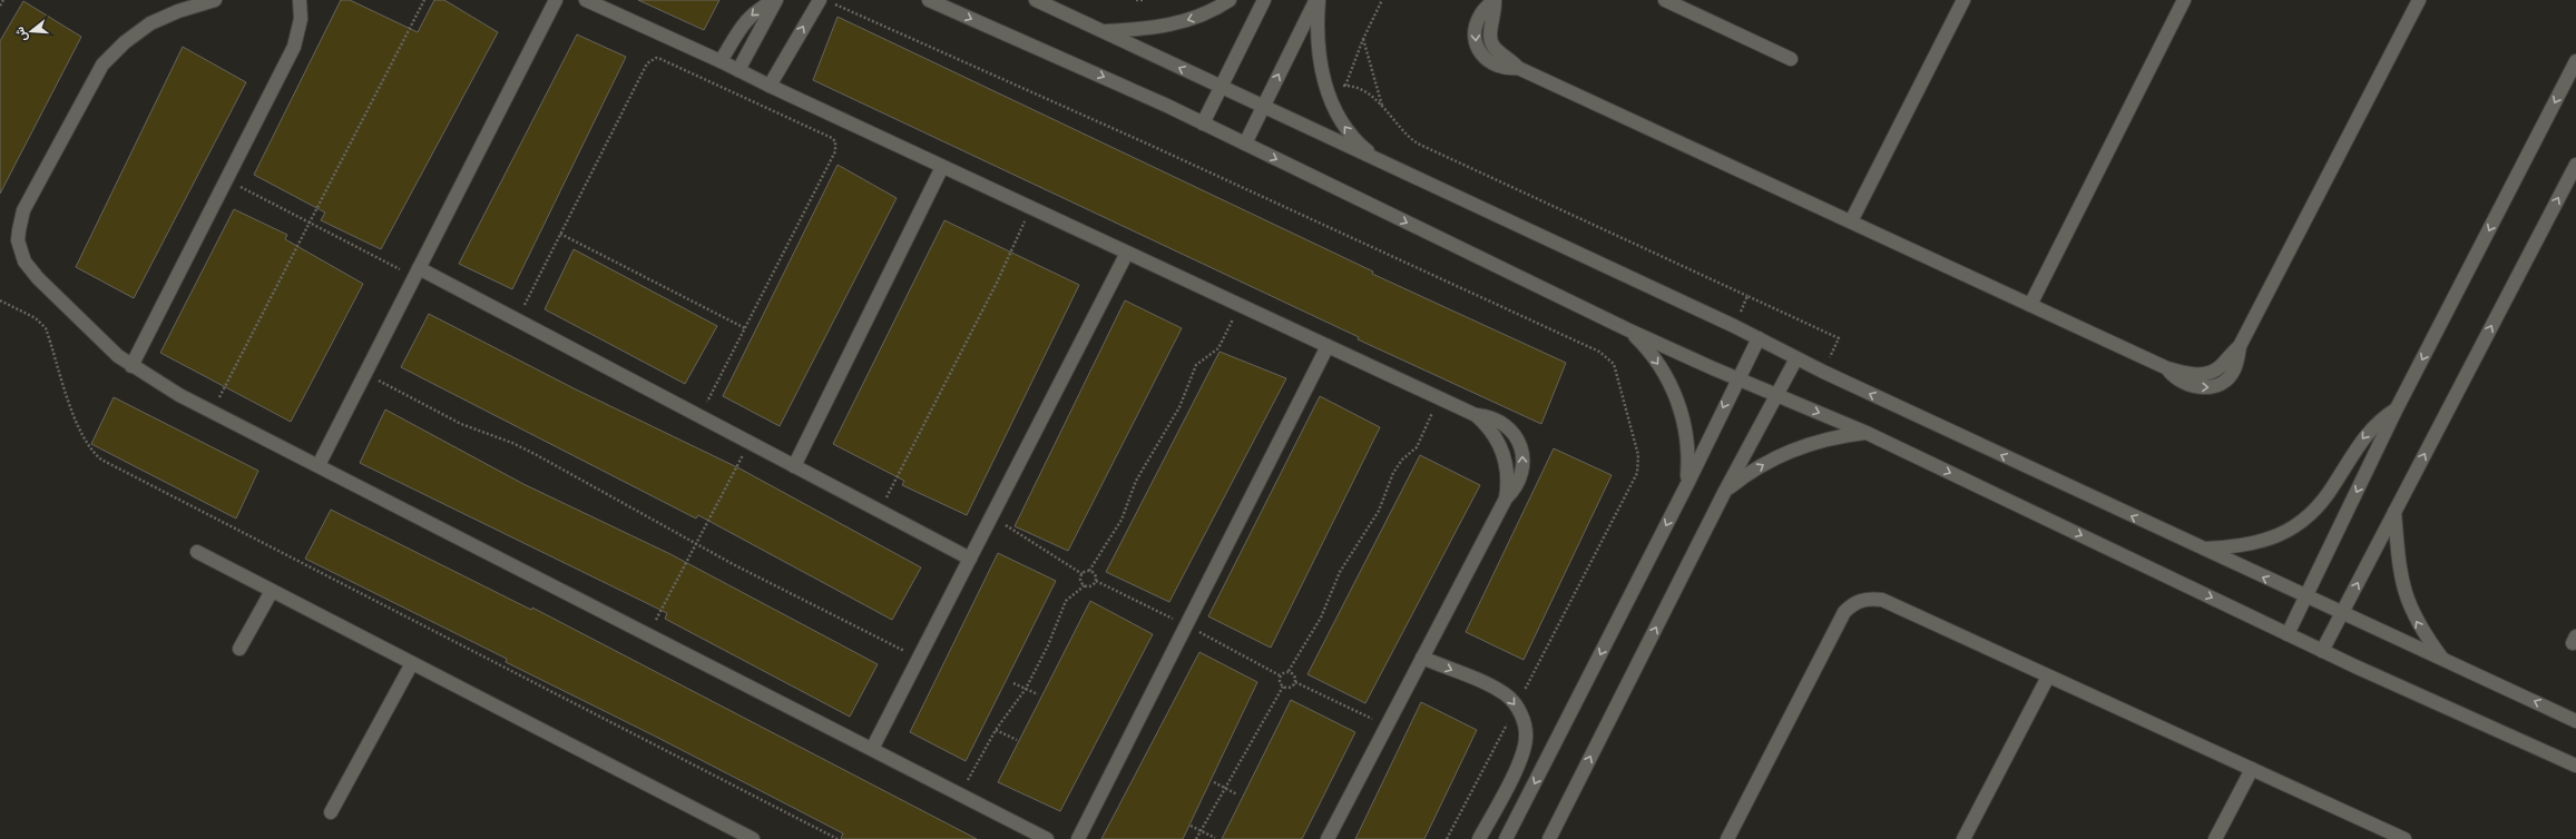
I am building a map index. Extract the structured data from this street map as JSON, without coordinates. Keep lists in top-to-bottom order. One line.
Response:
{"north":"left"}
